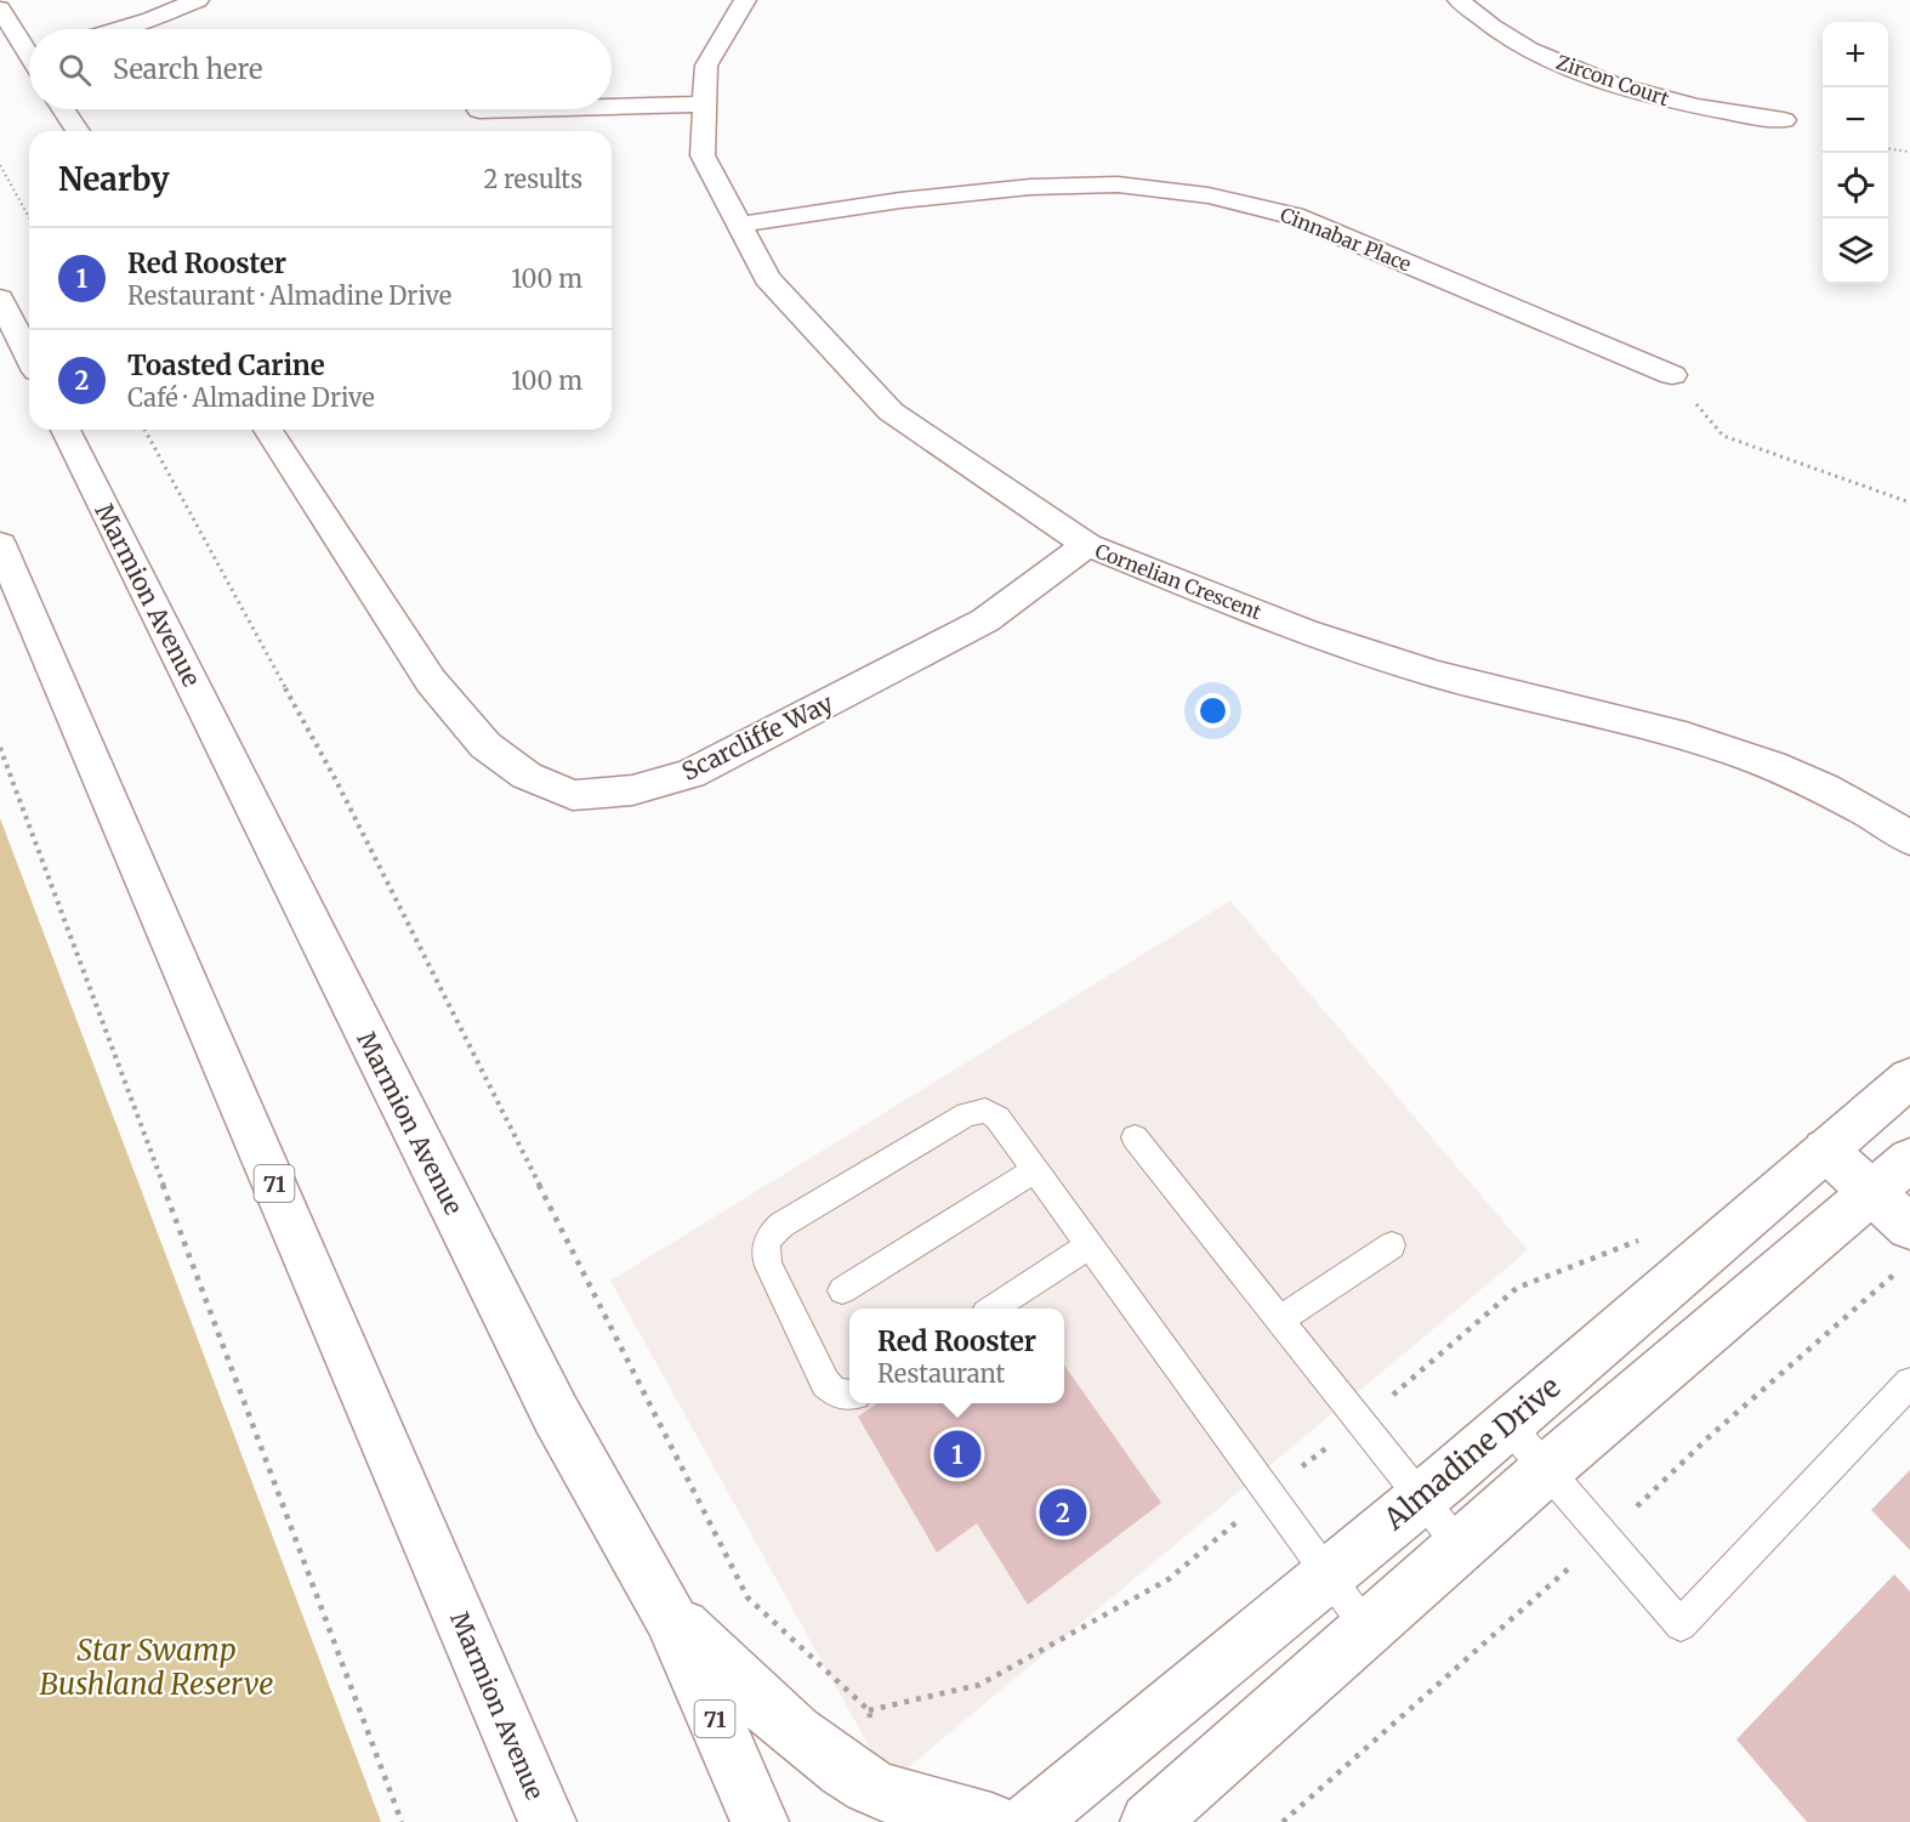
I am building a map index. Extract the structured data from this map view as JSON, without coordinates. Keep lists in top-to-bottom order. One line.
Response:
{"streets":{"main road":["Zircon Court","Cinnabar Place","Cornelian Crescent","Marmion Avenue","Scarcliffe Way","71","Almadine Drive"]},"crossings":[["Cinnabar Place","Cornelian Crescent"],["Cornelian Crescent","Scarcliffe Way"]],"parks":["Star Swamp Bushland Reserve"],"page":{"map_buttons":["+","−"],"search":"Search here","heading":["Nearby","2 results"],"list":[{"mark":"1","name":"Red Rooster","note":"Restaurant · Almadine Drive","value":"100 m"},{"mark":"2","name":"Toasted Carine","note":"Café · Almadine Drive","value":"100 m"}],"popup":["Red Rooster","Restaurant"],"pins":["1","2"]}}
